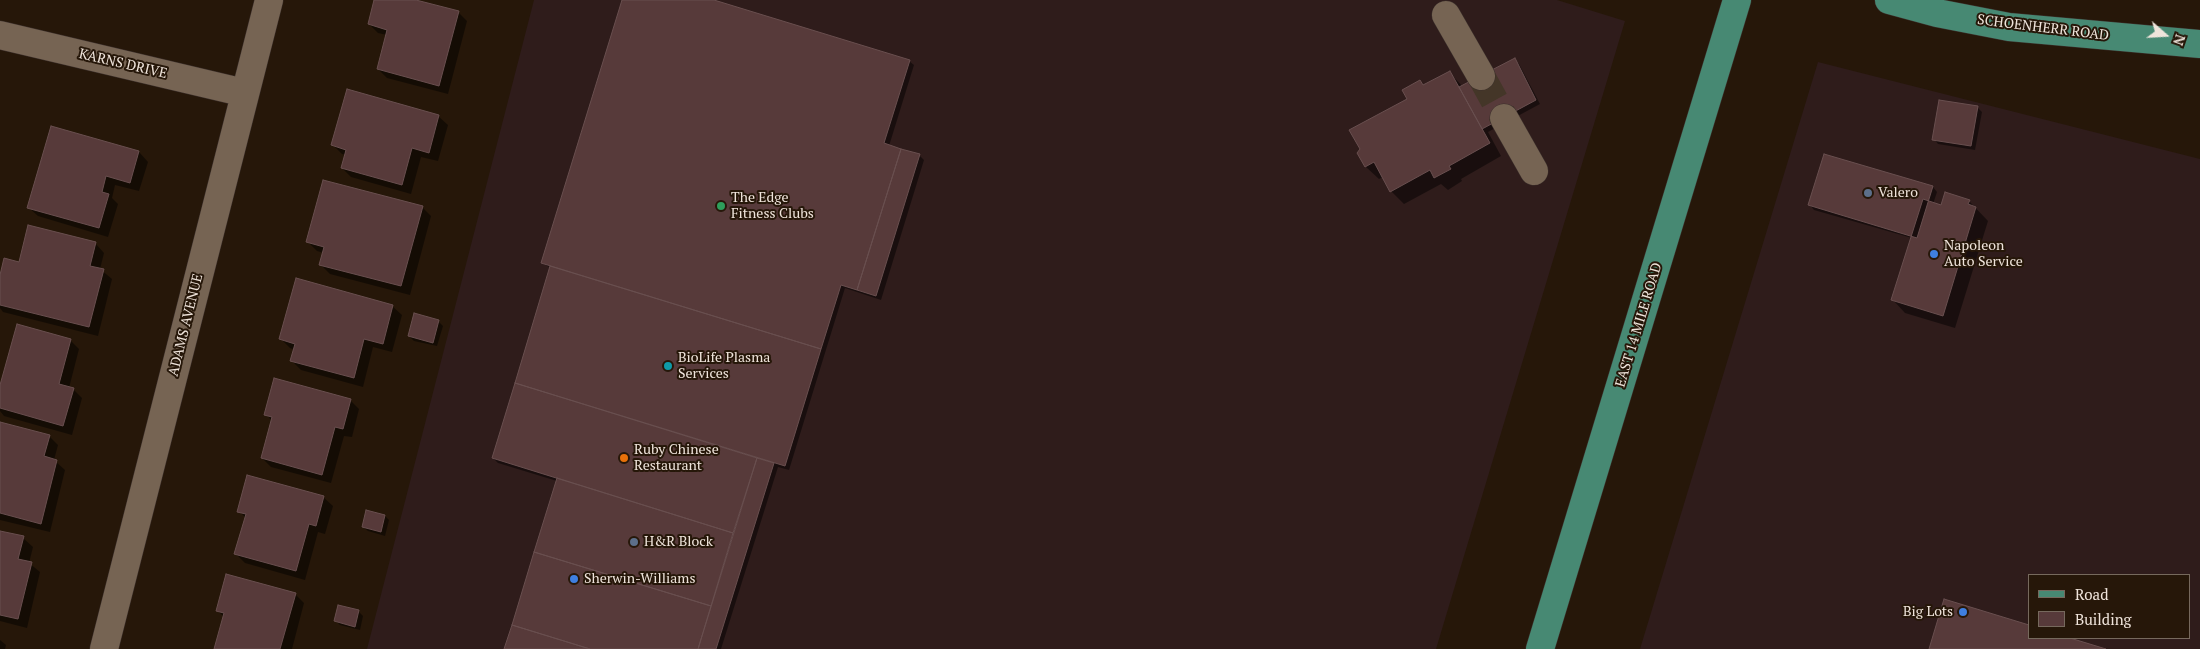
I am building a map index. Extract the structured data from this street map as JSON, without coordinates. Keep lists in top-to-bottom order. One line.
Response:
{"streets":{"main road":["SCHOENHERR ROAD","EAST 14 MILE ROAD"],"street":["KARNS DRIVE","ADAMS AVENUE"]},"crossings":[["KARNS DRIVE","ADAMS AVENUE"]],"places":["Valero","The Edge Fitness Clubs","Napoleon Auto Service","BioLife Plasma Services","Ruby Chinese Restaurant","H&R Block","Sherwin-Williams","Big Lots"],"legend":["Road","Building"],"north":"right"}
